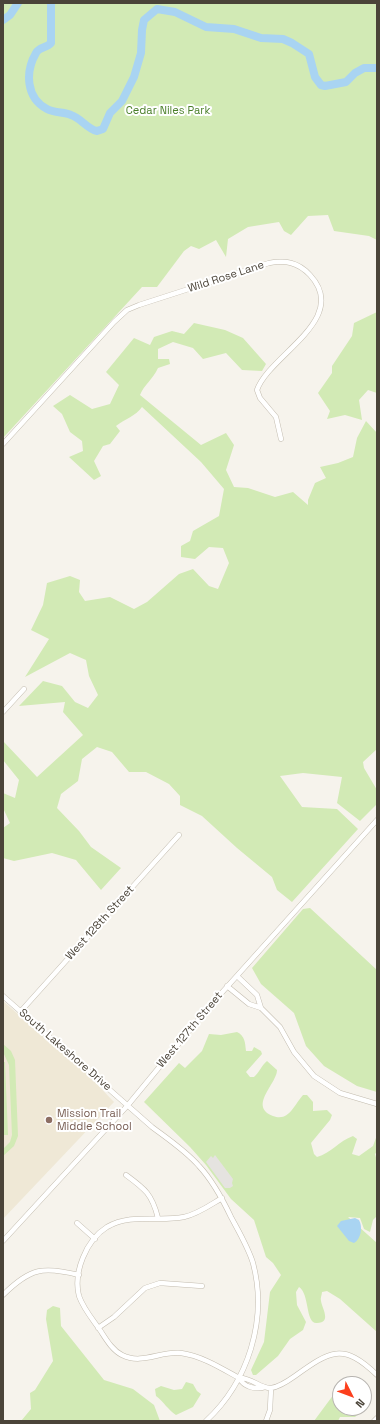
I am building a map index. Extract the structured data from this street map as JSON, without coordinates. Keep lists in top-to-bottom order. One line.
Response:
{"streets":{"street":["Wild Rose Lane","West 128th Street","West 127th Street","South Lakeshore Drive"]},"crossings":[["West 128th Street","South Lakeshore Drive"],["West 127th Street","South Lakeshore Drive"]],"parks":["Cedar Niles Park"],"places":["Mission Trail Middle School"],"north":"bottom right"}
